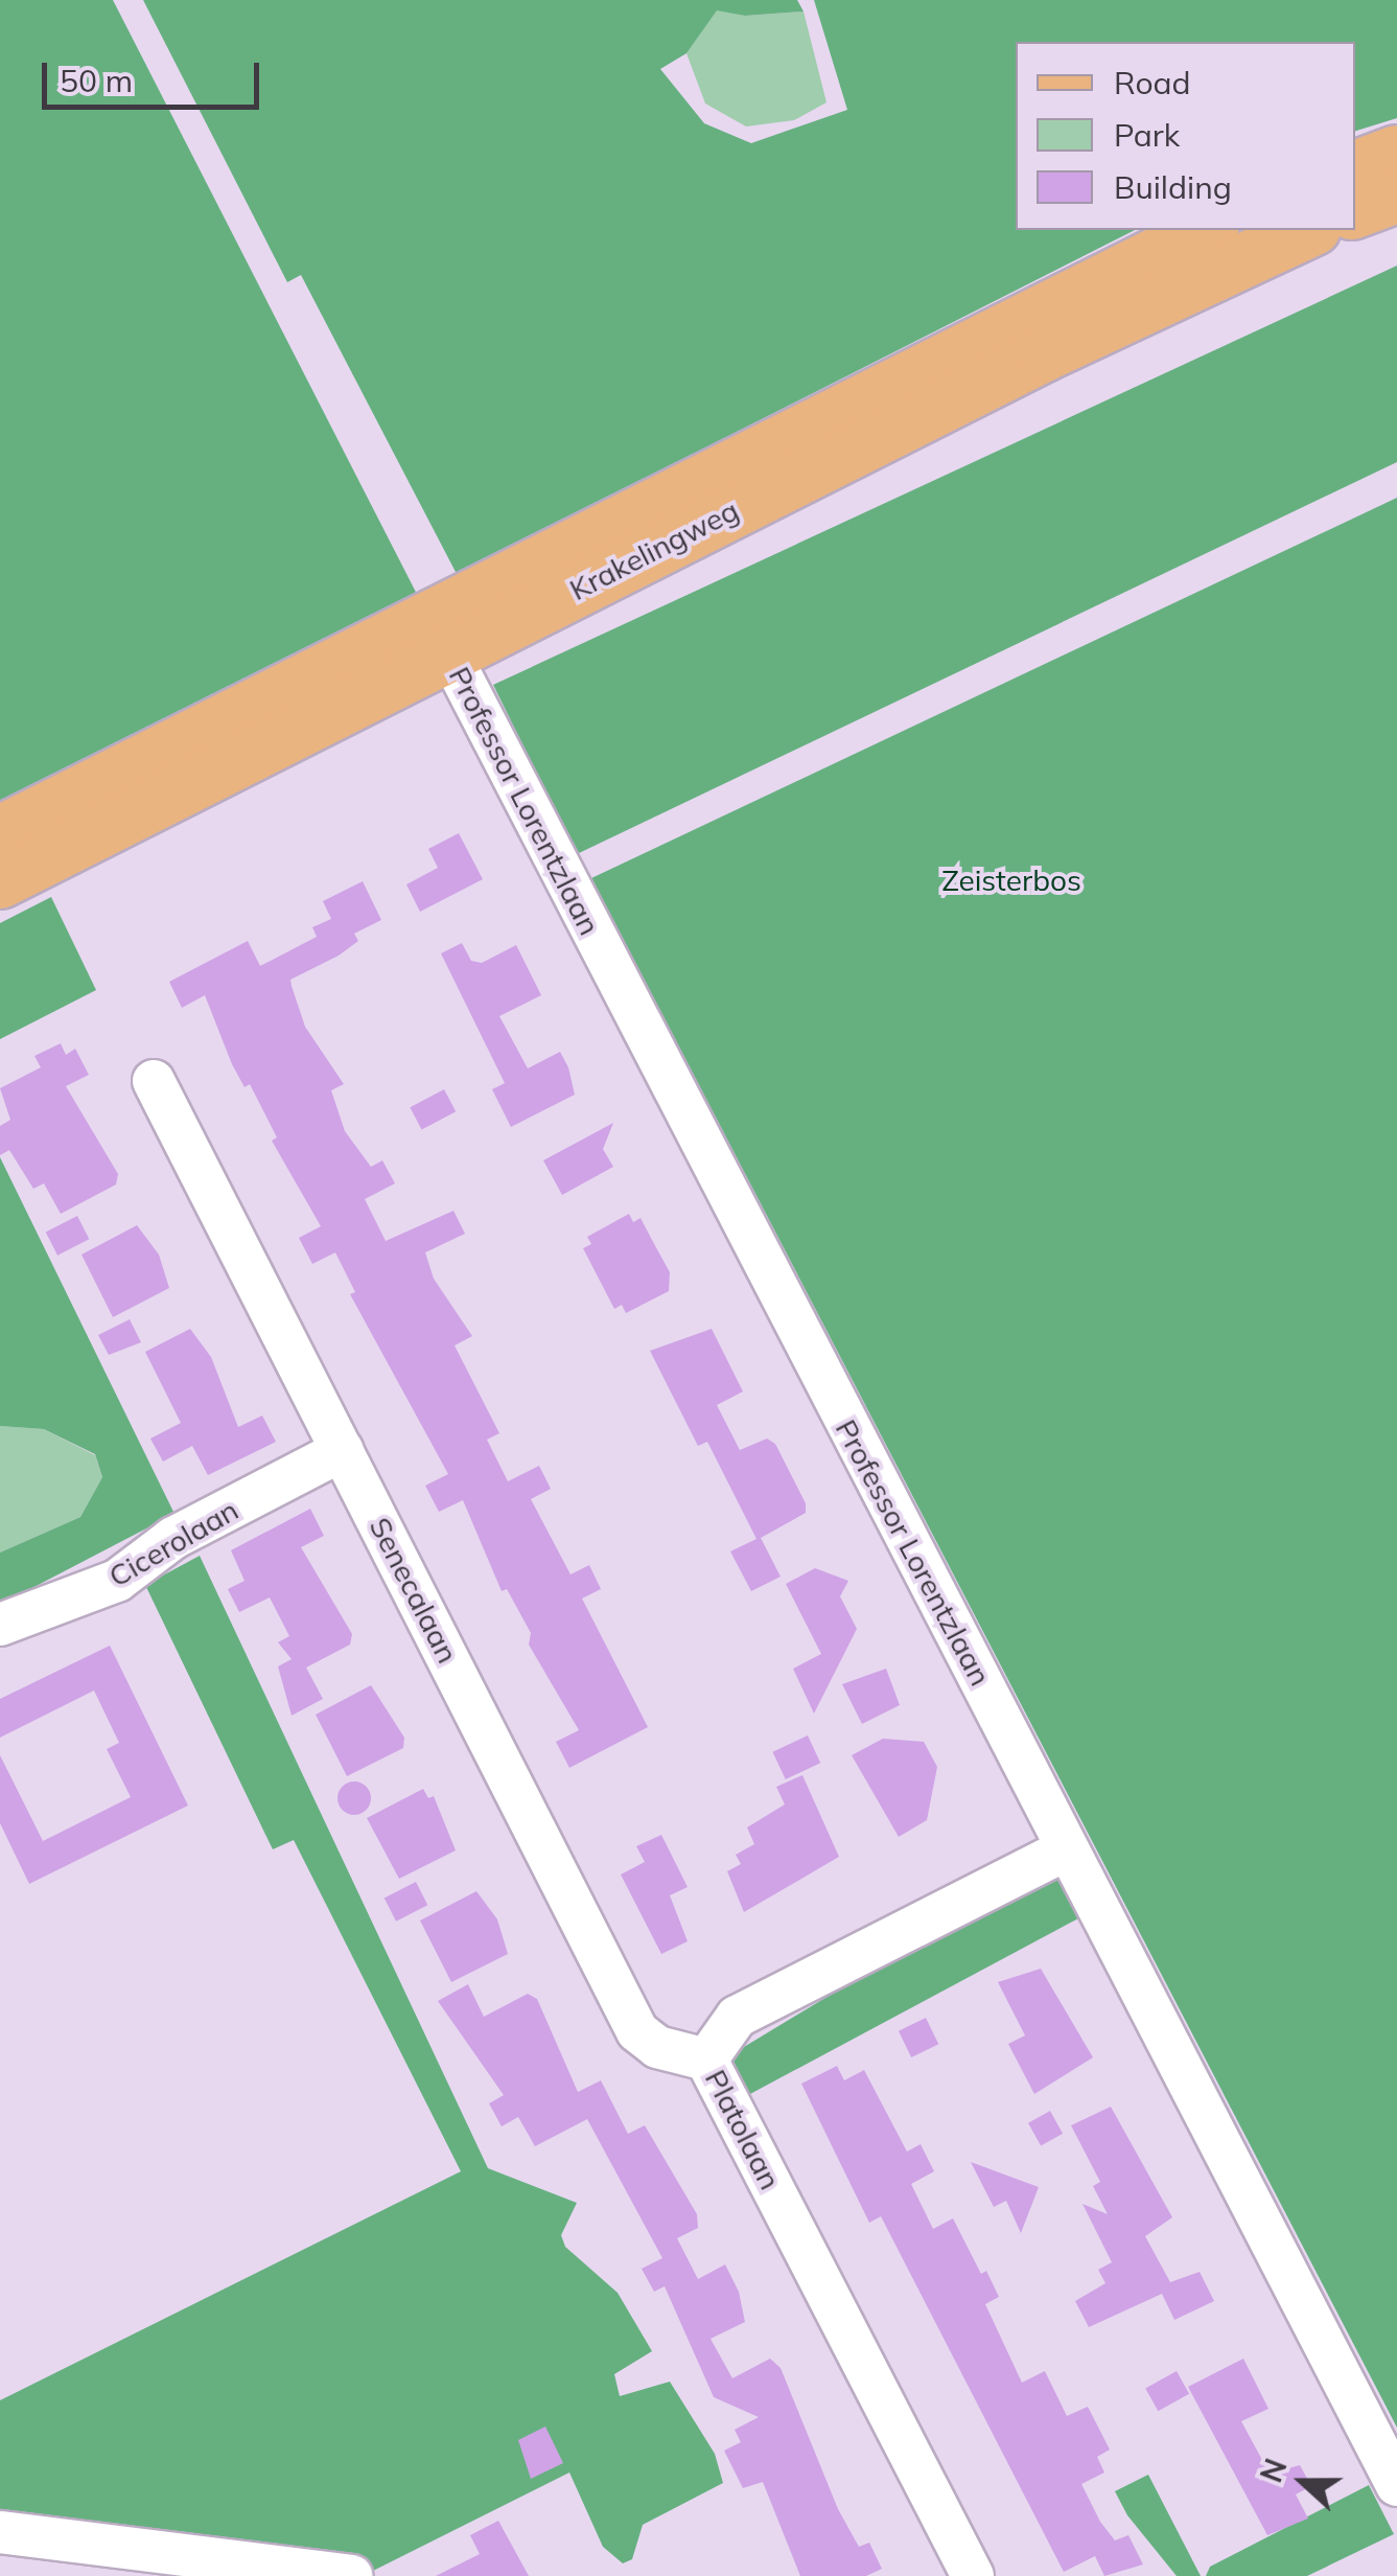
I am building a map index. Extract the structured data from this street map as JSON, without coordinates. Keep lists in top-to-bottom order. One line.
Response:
{"streets":{"main road":["Krakelingweg"],"street":["Professor Lorentzlaan","Cicerolaan","Senecalaan","Platolaan"]},"crossings":[["Krakelingweg","Professor Lorentzlaan"],["Professor Lorentzlaan","Platolaan"],["Cicerolaan","Senecalaan"],["Senecalaan","Platolaan"]],"parks":["Zeisterbos"],"legend":["Road","Park","Building"],"scale_bar":"50 m","north":"left"}
